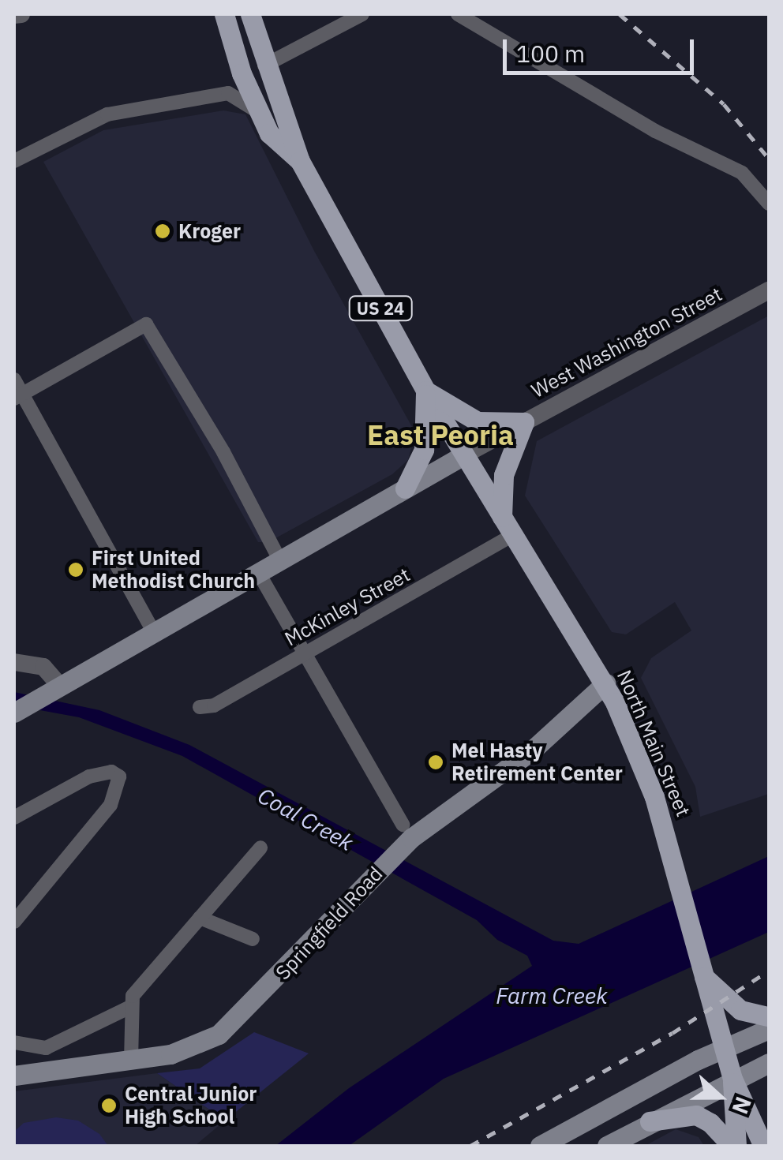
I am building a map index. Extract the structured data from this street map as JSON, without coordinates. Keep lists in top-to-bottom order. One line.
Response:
{"streets":{"main road":["US 24","North Main Street","Springfield Road"],"street":["West Washington Street","McKinley Street"]},"crossings":[["US 24","West Washington Street"],["US 24","North Main Street"],["West Washington Street","North Main Street"],["McKinley Street","North Main Street"],["North Main Street","Springfield Road"]],"districts":["East Peoria"],"water":["Coal Creek","Farm Creek"],"places":["Kroger","First United Methodist Church","Mel Hasty Retirement Center","Central Junior High School"],"scale_bar":"100 m","north":"right"}
